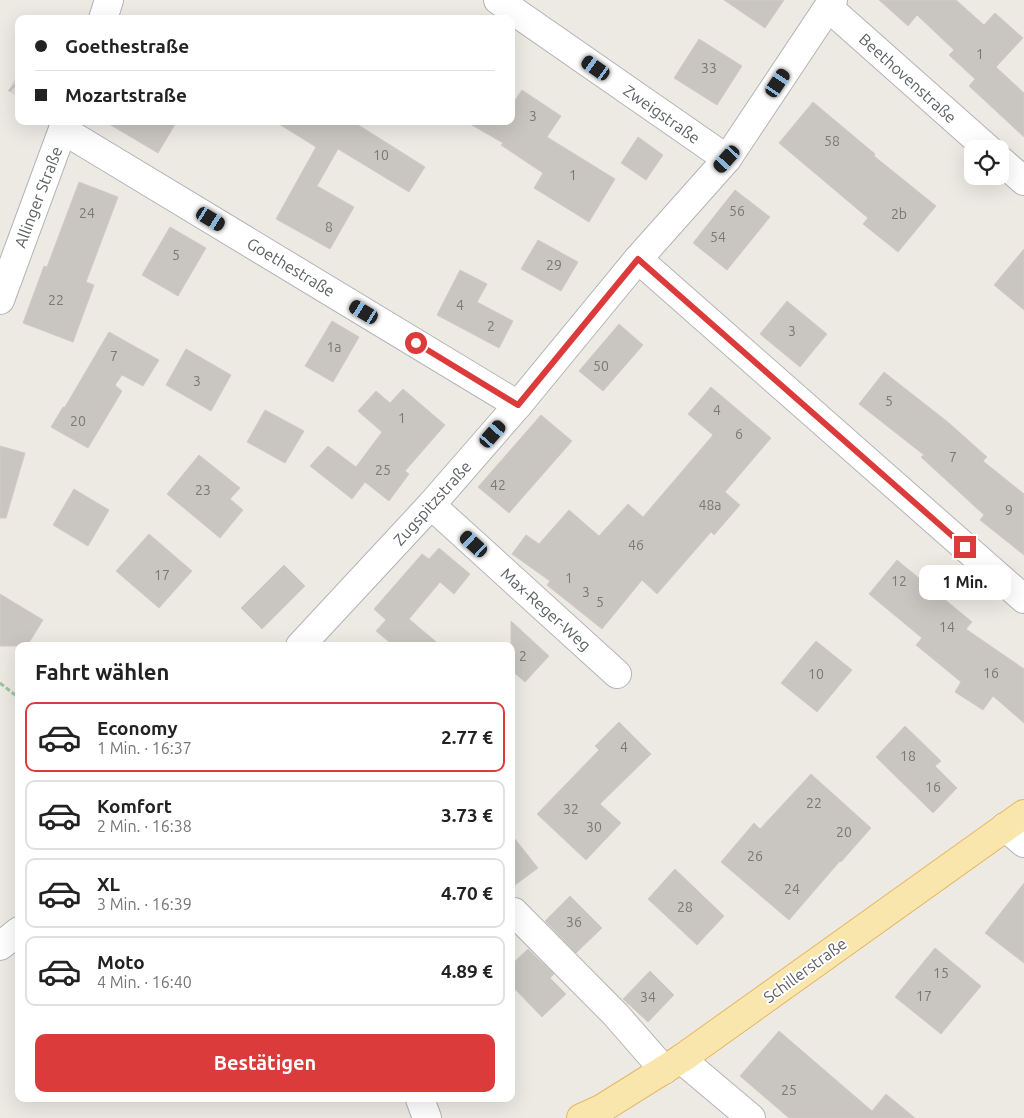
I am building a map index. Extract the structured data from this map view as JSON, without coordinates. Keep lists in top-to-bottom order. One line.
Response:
{"streets":{"main road":["Schillerstraße"],"street":["Beethovenstraße","Zweigstraße","Allinger Straße","Goethestraße","Zugspitzstraße","Max-Reger-Weg"]},"crossings":[["Beethovenstraße","Zugspitzstraße"],["Zweigstraße","Zugspitzstraße"],["Allinger Straße","Goethestraße"],["Goethestraße","Zugspitzstraße"],["Zugspitzstraße","Max-Reger-Weg"]],"house_numbers":["1","33","3","58","10","1","56","24","2b","8","54","5","29","22","4","2","3","1a","7","50","3","5","4","1","20","6","7","25","42","23","48a","9","46","17","1","12","3","5","14","2","16","10","4","18","16","22","32","30","20","26","24","28","36","15","17","34","25"],"page":{"banner":["Goethestraße","Mozartstraße"],"bubble":"1 Min.","heading":"Fahrt wählen","list":[{"name":"Economy","note":"1 Min. · 16:37","value":"2.77 €"},{"name":"Komfort","note":"2 Min. · 16:38","value":"3.73 €"},{"name":"XL","note":"3 Min. · 16:39","value":"4.70 €"},{"name":"Moto","note":"4 Min. · 16:40","value":"4.89 €"}],"buttons":"Bestätigen"}}
